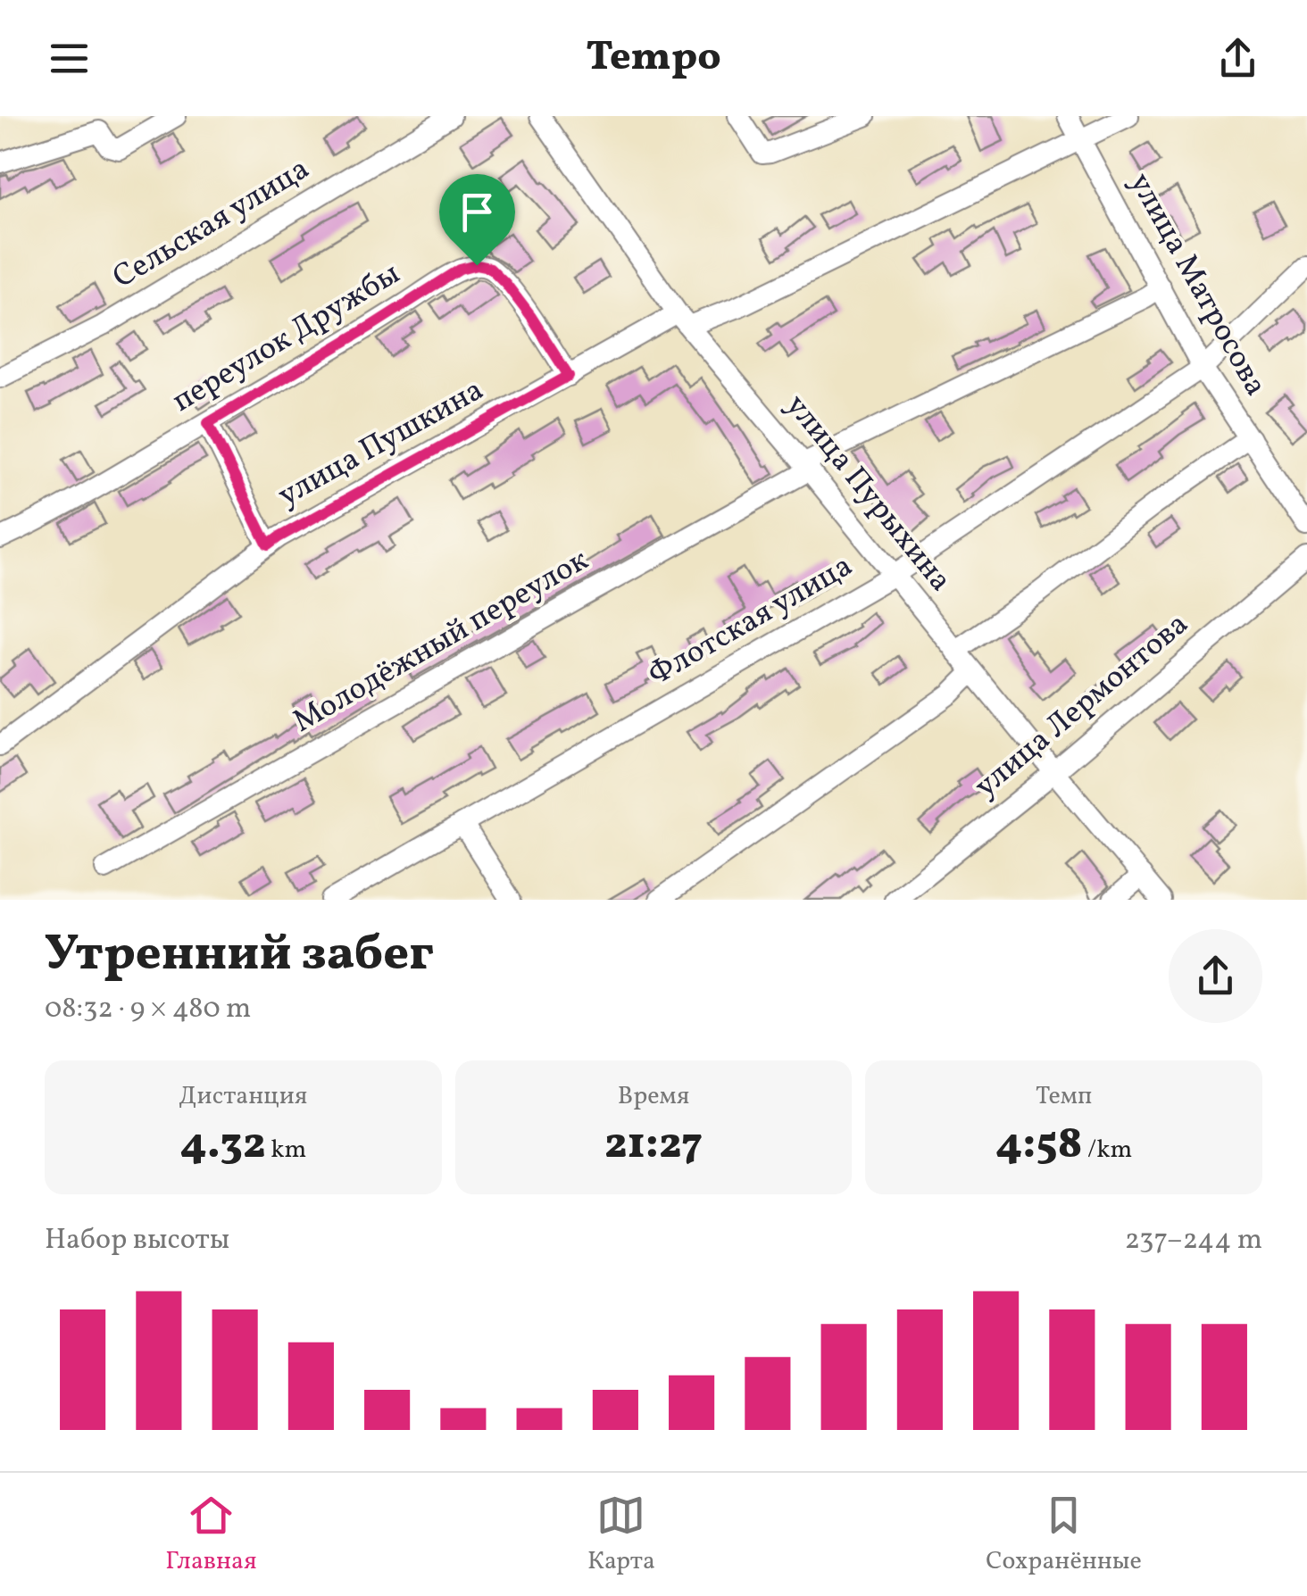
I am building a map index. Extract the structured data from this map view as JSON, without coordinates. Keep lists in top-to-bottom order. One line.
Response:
{"streets":{"street":["Сельская улица","улица Матросова","переулок Дружбы","улица Пушкина","улица Пурыхина","Флотская улица","Молодёжный переулок","улица Лермонтова"]},"crossings":[["улица Матросова","улица Пушкина"],["улица Матросова","Флотская улица"],["улица Матросова","Молодёжный переулок"],["переулок Дружбы","улица Пушкина"],["улица Пушкина","улица Пурыхина"],["улица Пурыхина","Флотская улица"],["улица Пурыхина","Молодёжный переулок"],["улица Пурыхина","улица Лермонтова"]],"page":{"header":"Tempo","heading":["Утренний забег","08:32 · 9 × 480 m"],"stats":[["Дистанция","4.32 km"],["Время","21:27"],["Темп","4:58 /km"]],"chart":["Набор высоты","237–244 m"],"tabs":["Главная","Карта","Сохранённые"]}}
